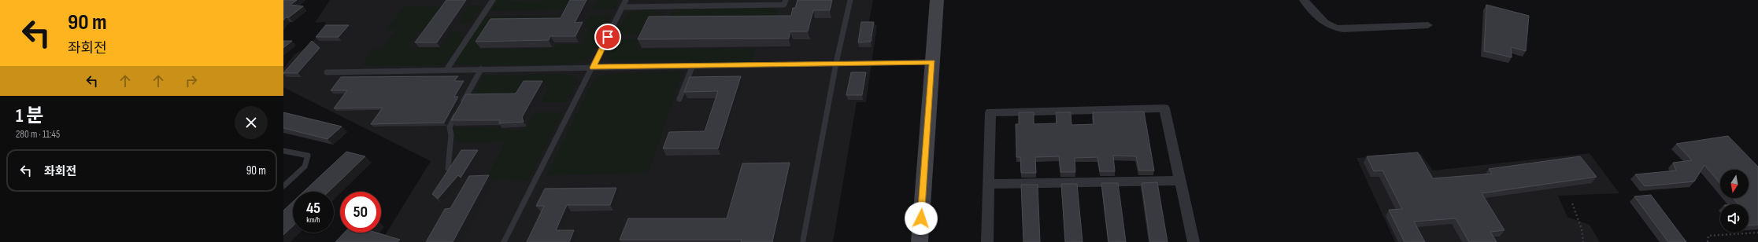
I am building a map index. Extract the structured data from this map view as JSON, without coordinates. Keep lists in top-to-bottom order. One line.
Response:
{"north":"bottom","page":{"turn":["90 m","좌회전"],"heading":["1 분","280 m · 11:45"],"list":[{"name":"좌회전","value":"90 m"}],"speed":"45 km/h","limit":"50"}}
